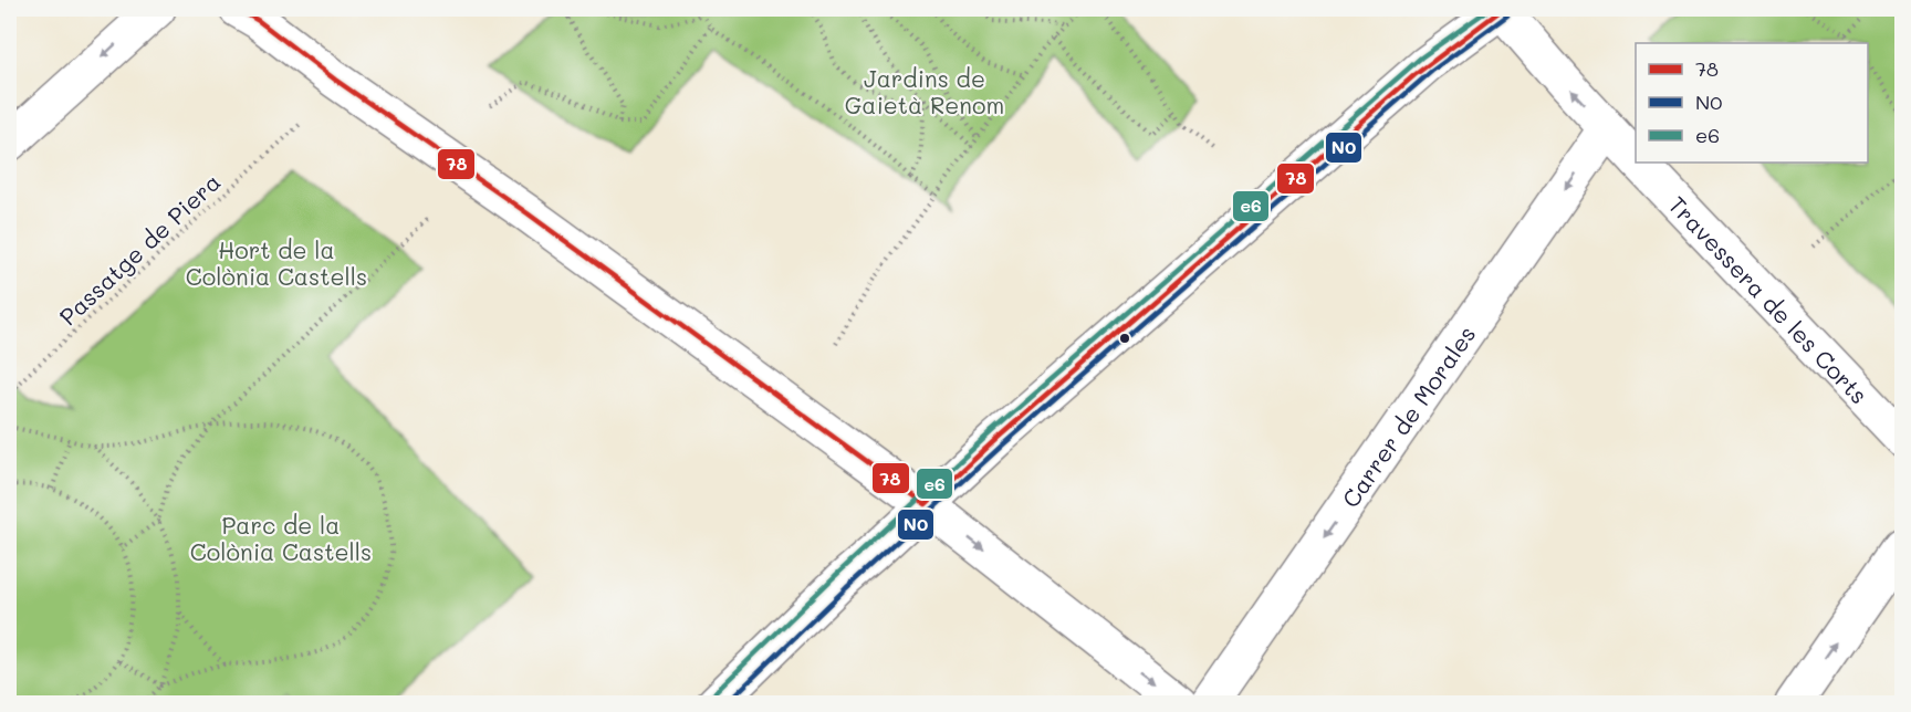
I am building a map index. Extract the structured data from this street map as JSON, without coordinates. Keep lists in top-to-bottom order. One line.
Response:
{"streets":{"street":["Travessera de les Corts","Carrer de Morales"],"path":["Passatge de Piera"]},"crossings":[["Travessera de les Corts","Carrer de Morales"]],"parks":["Jardins de Gaietà Renom","Hort de la Colònia Castells","Parc de la Colònia Castells"],"lines":["transit line 78","transit line e6","transit line N0"],"legend":["78","N0","e6"]}
